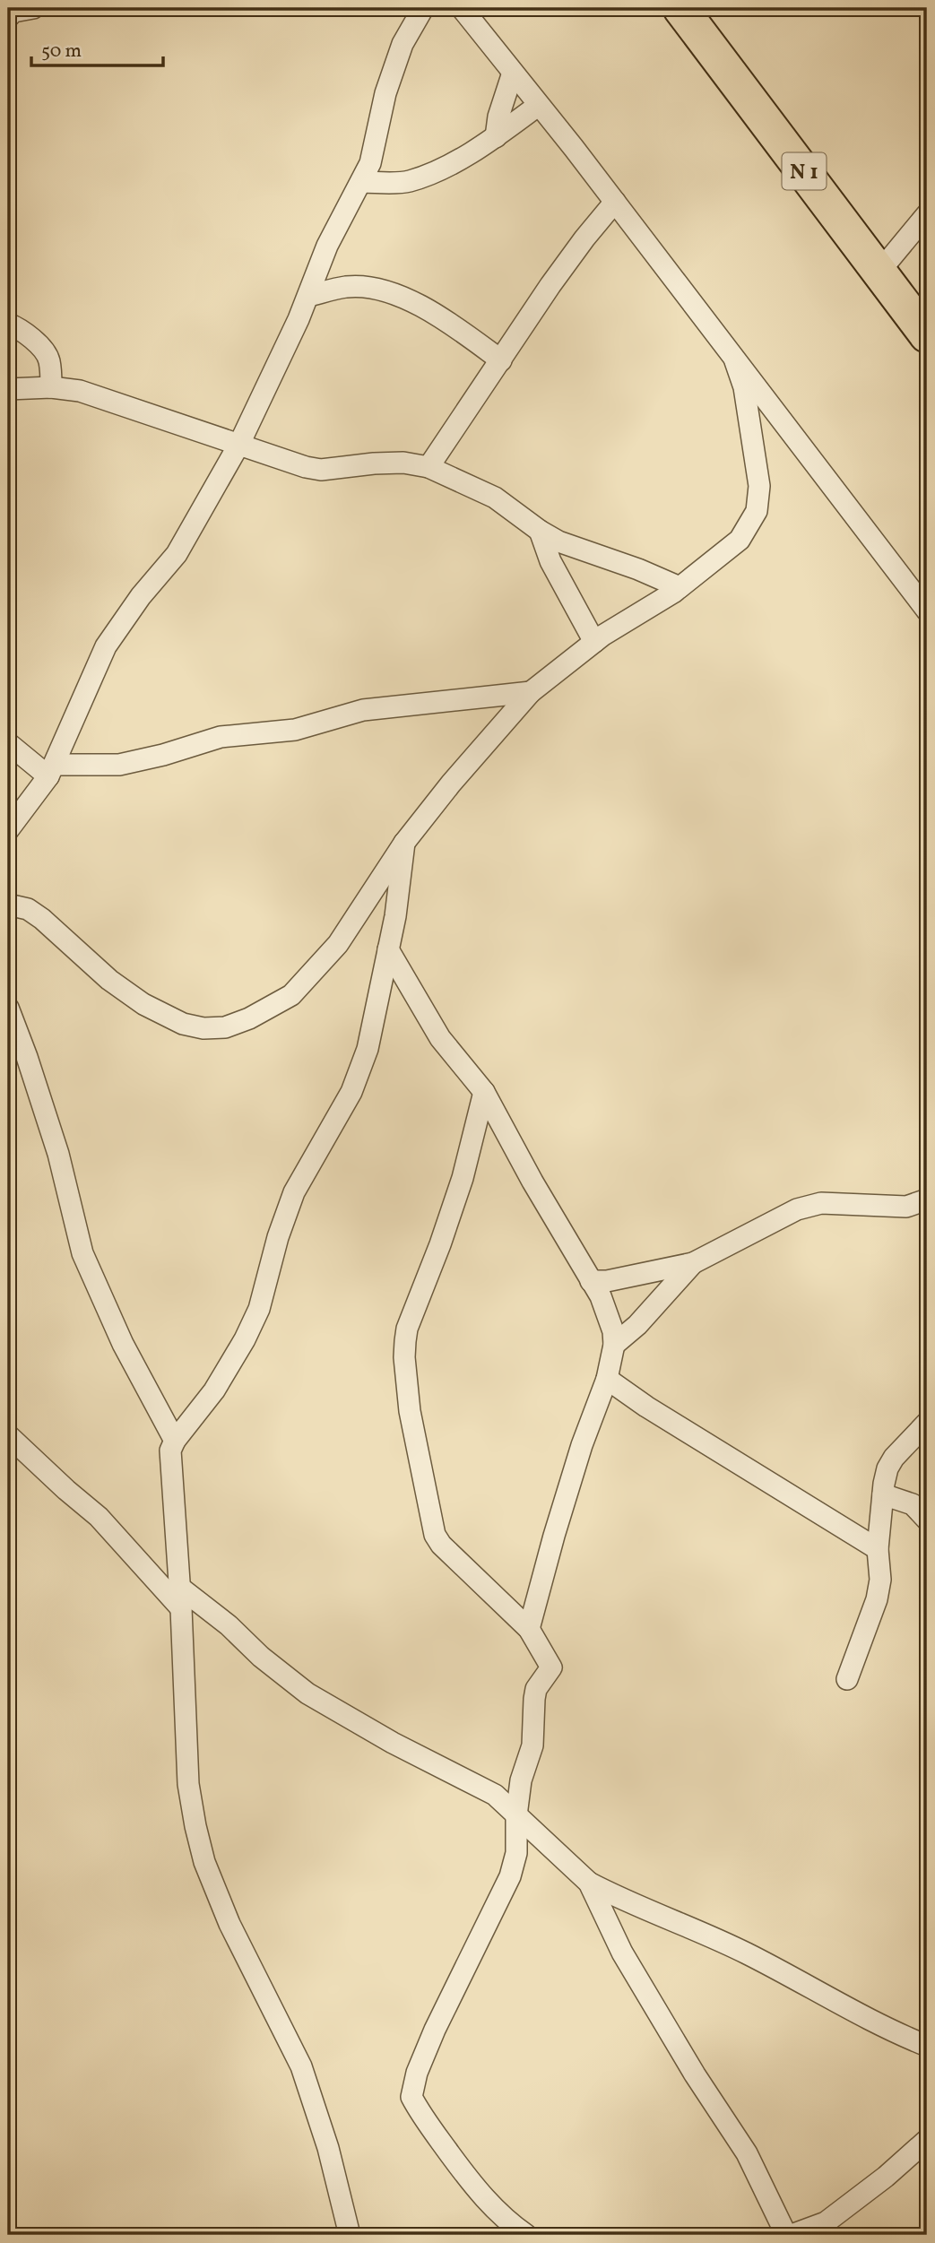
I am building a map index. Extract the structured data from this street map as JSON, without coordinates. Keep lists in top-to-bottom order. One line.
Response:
{"streets":{"highway":["N 1"]},"scale_bar":"50 m"}
